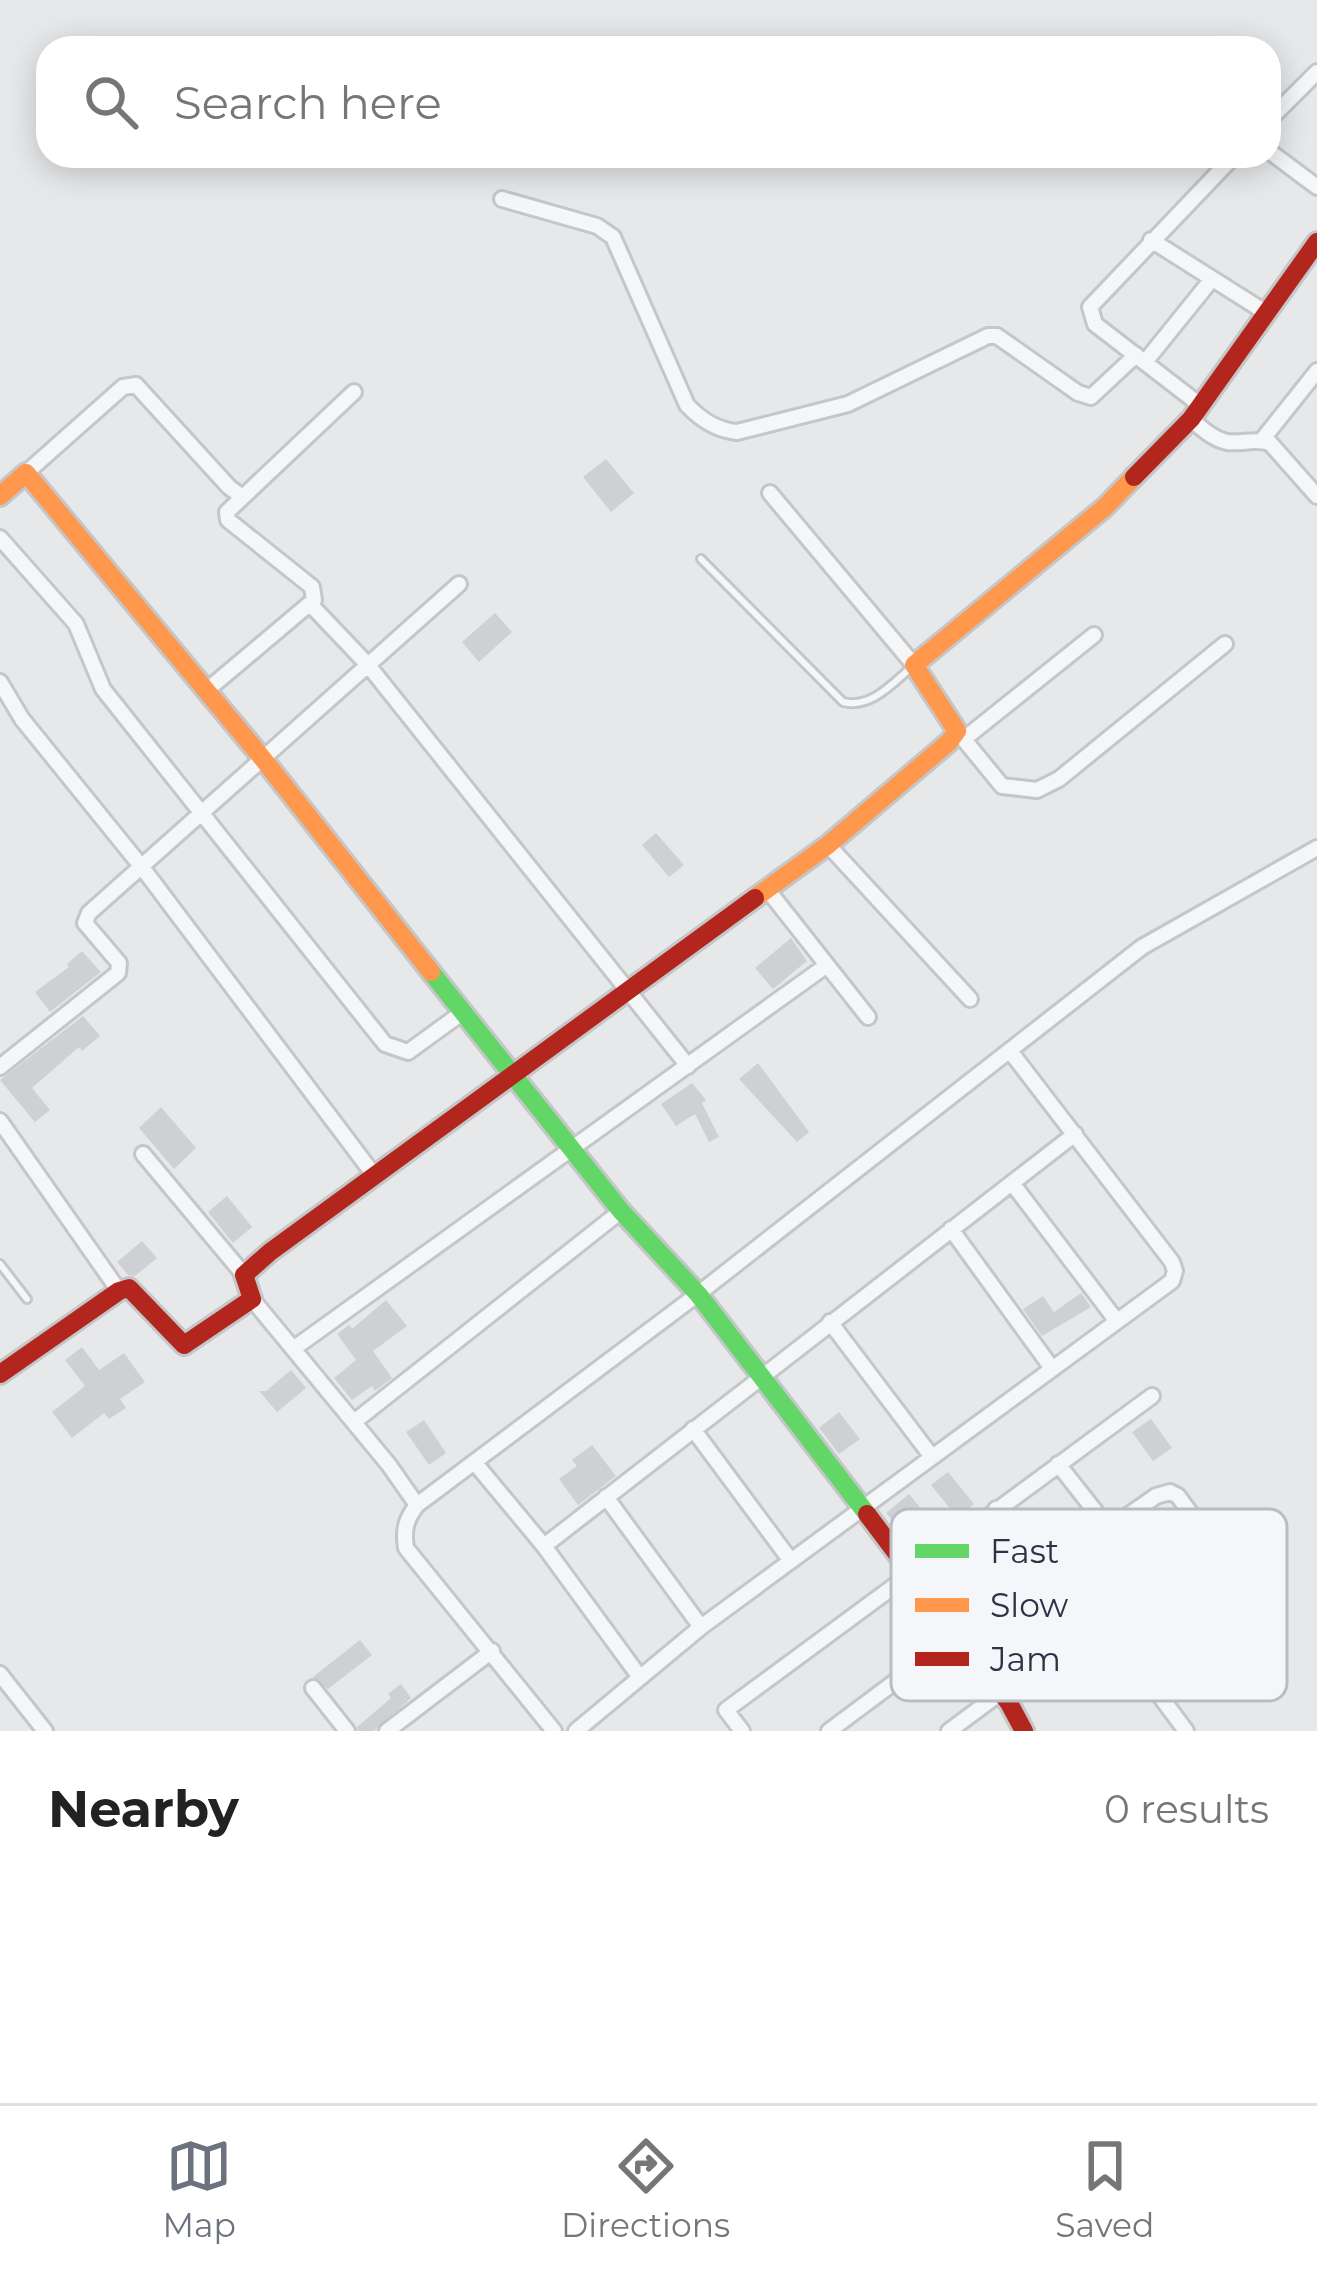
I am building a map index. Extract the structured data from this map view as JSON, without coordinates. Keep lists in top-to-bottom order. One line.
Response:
{"legend":["Fast","Slow","Jam"],"page":{"search":"Search here","heading":["Nearby","0 results"],"nav":["Map","Directions","Saved"]}}
